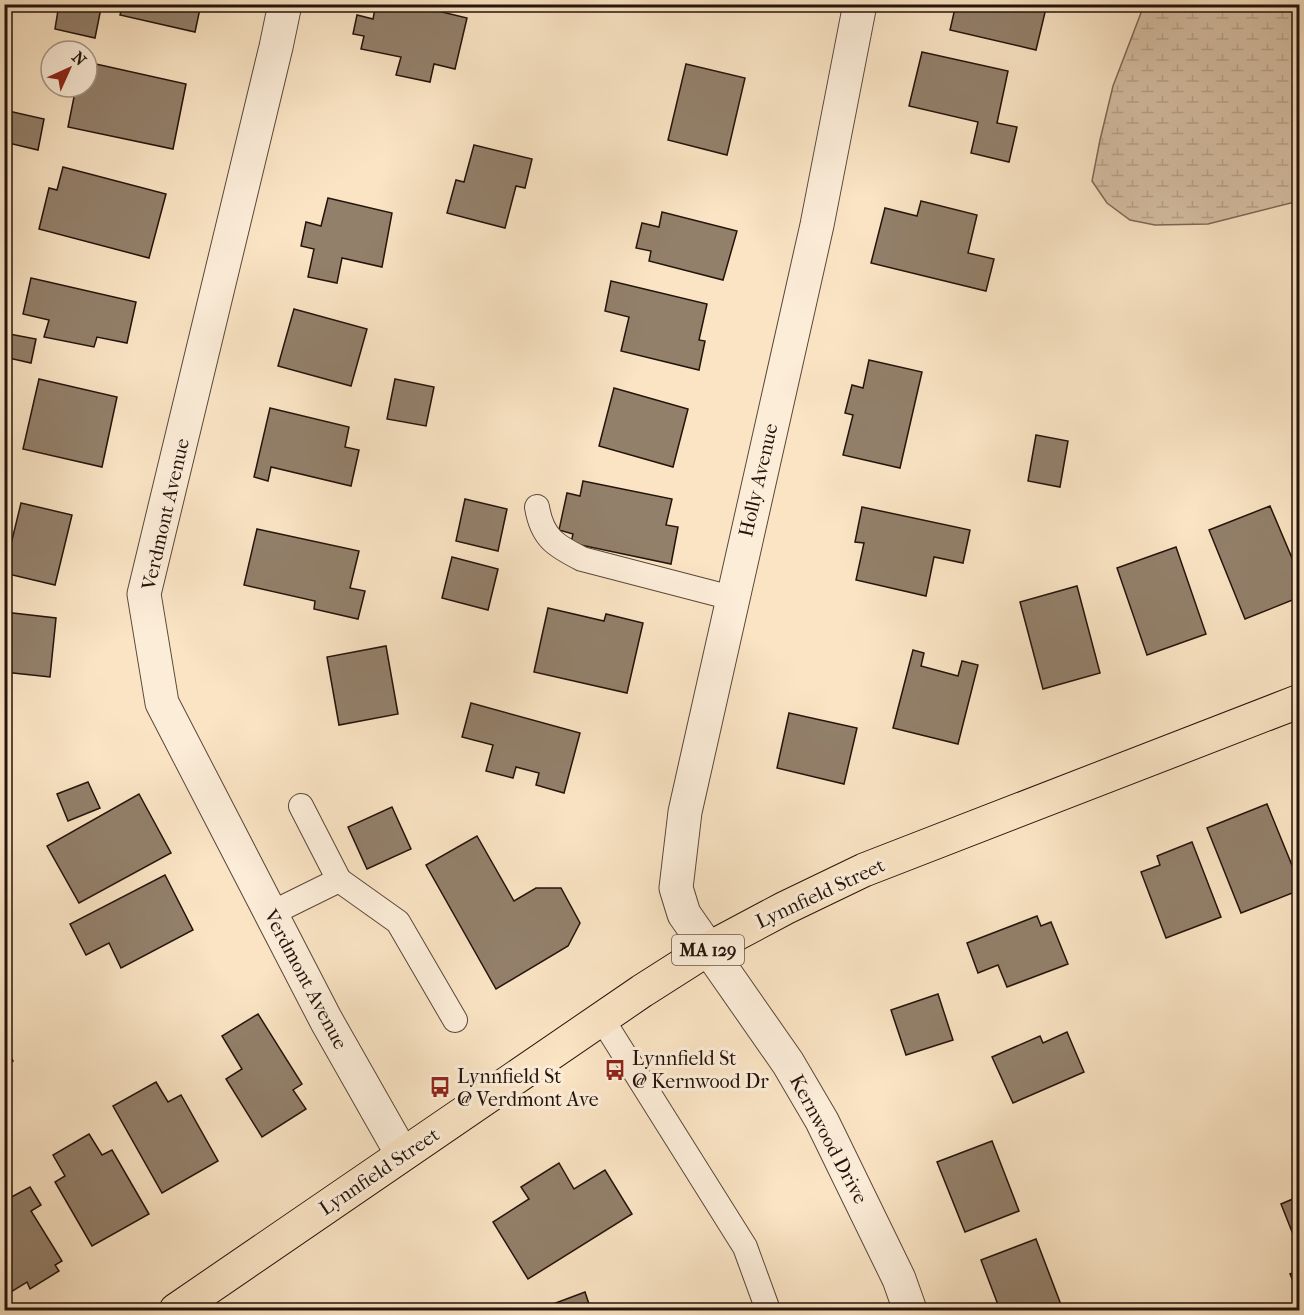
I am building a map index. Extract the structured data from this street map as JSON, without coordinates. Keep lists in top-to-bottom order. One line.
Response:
{"streets":{"main road":["Lynnfield Street","MA 129"],"street":["Holly Avenue","Verdmont Avenue","Kernwood Drive"]},"crossings":[["Holly Avenue","Lynnfield Street"],["Holly Avenue","Kernwood Drive"],["Verdmont Avenue","Lynnfield Street"],["Lynnfield Street","Kernwood Drive"]],"places":{"bus stop":["Lynnfield St @ Kernwood Dr","Lynnfield St @ Verdmont Ave"]},"north":"top right"}
